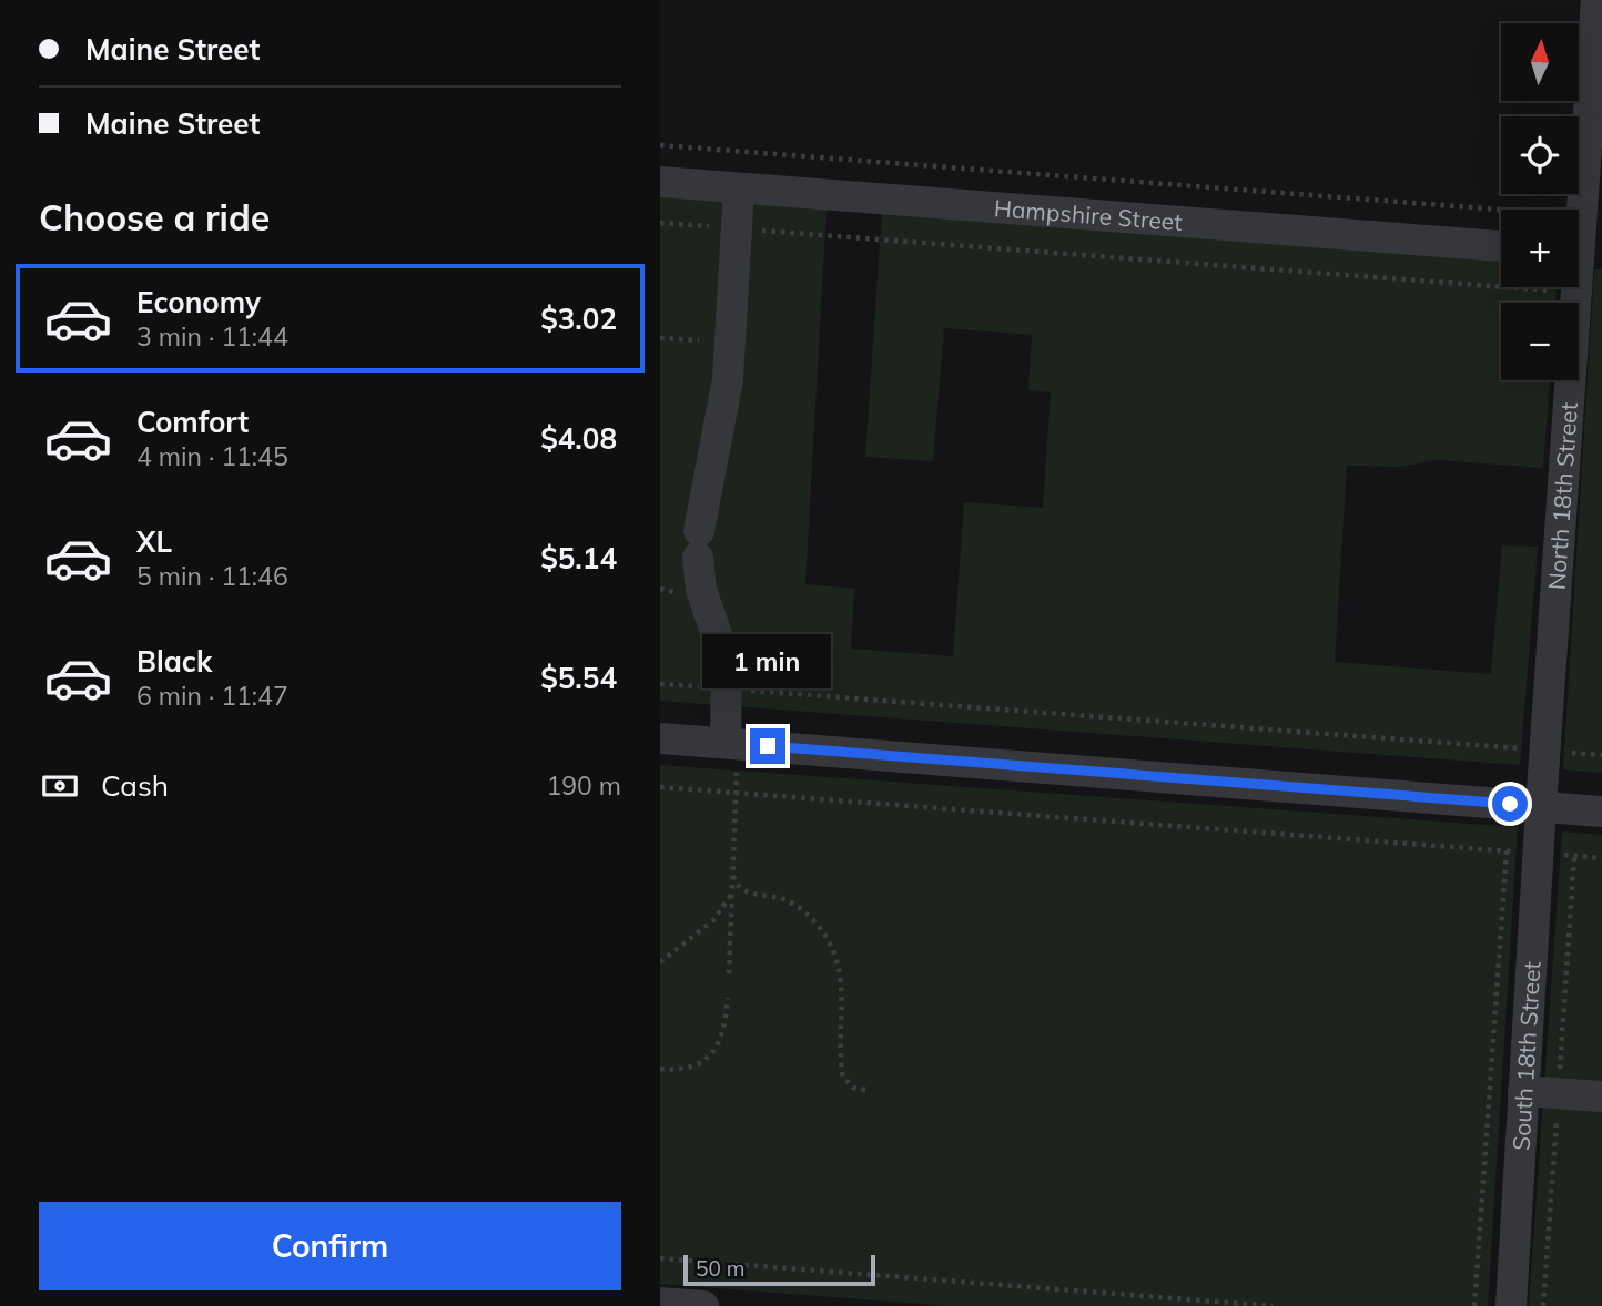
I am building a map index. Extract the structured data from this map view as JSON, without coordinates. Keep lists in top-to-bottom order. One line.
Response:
{"streets":{"street":["Hampshire Street","North 18th Street","South 18th Street"]},"crossings":[["North 18th Street","South 18th Street"]],"scale_bar":"50 m","north":"top","page":{"banner":["Maine Street","Maine Street"],"map_buttons":["+","−"],"heading":"Choose a ride","list":[{"name":"Economy","note":"3 min · 11:44","value":"$3.02"},{"name":"Comfort","note":"4 min · 11:45","value":"$4.08"},{"name":"XL","note":"5 min · 11:46","value":"$5.14"},{"name":"Black","note":"6 min · 11:47","value":"$5.54"}],"bubble":"1 min","pay":["Cash","190 m"],"buttons":"Confirm","scale":"50 m"}}
